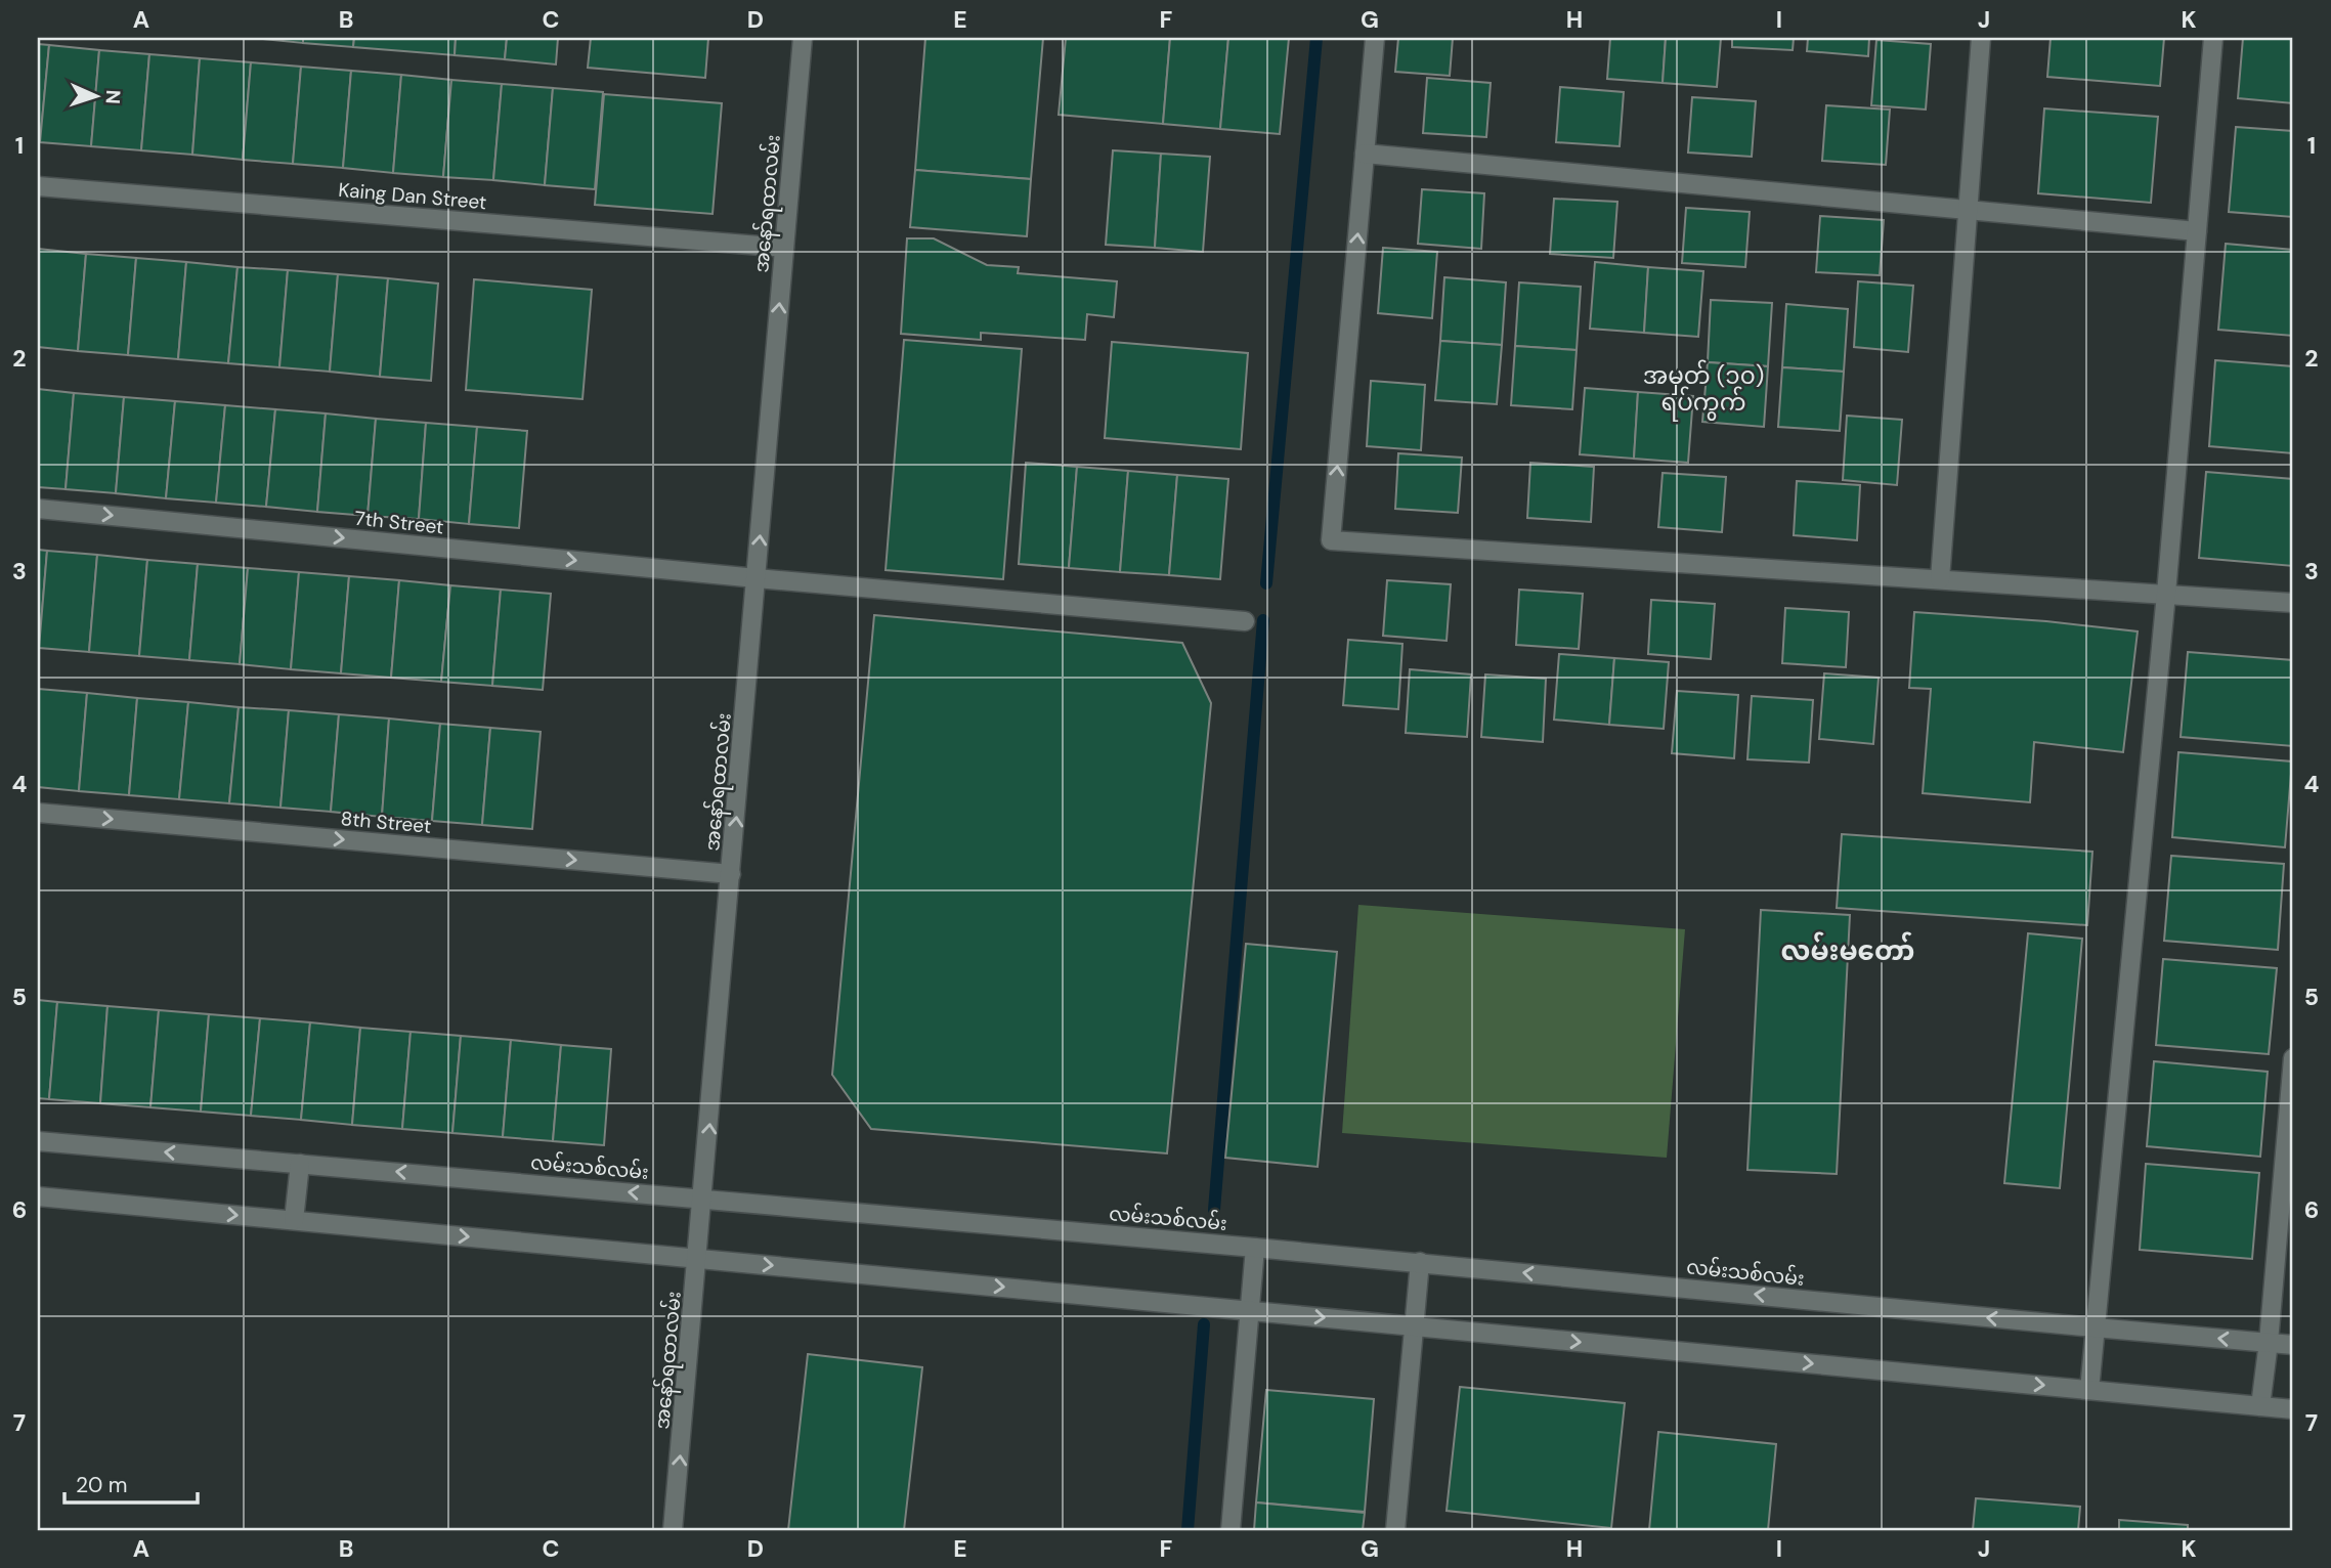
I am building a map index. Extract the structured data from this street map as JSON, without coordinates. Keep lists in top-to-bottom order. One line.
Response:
{"streets":{"street":["Kaing Dan Street","အနော်ရထာလမ်း","7th Street","8th Street","လမ်းသစ်လမ်း"]},"crossings":[["Kaing Dan Street","အနော်ရထာလမ်း"],["အနော်ရထာလမ်း","7th Street"],["အနော်ရထာလမ်း","8th Street"],["အနော်ရထာလမ်း","လမ်းသစ်လမ်း"]],"one_way":["အနော်ရထာလမ်း","7th Street","8th Street"],"districts":["အမှတ် (၁၀) ရပ်ကွက်","လမ်းမတော်"],"scale_bar":"20 m","north":"right","grid":{"columns":["A","B","C","D","E","F","G","H","I","J","K"],"rows":["1","2","3","4","5","6","7"]}}
